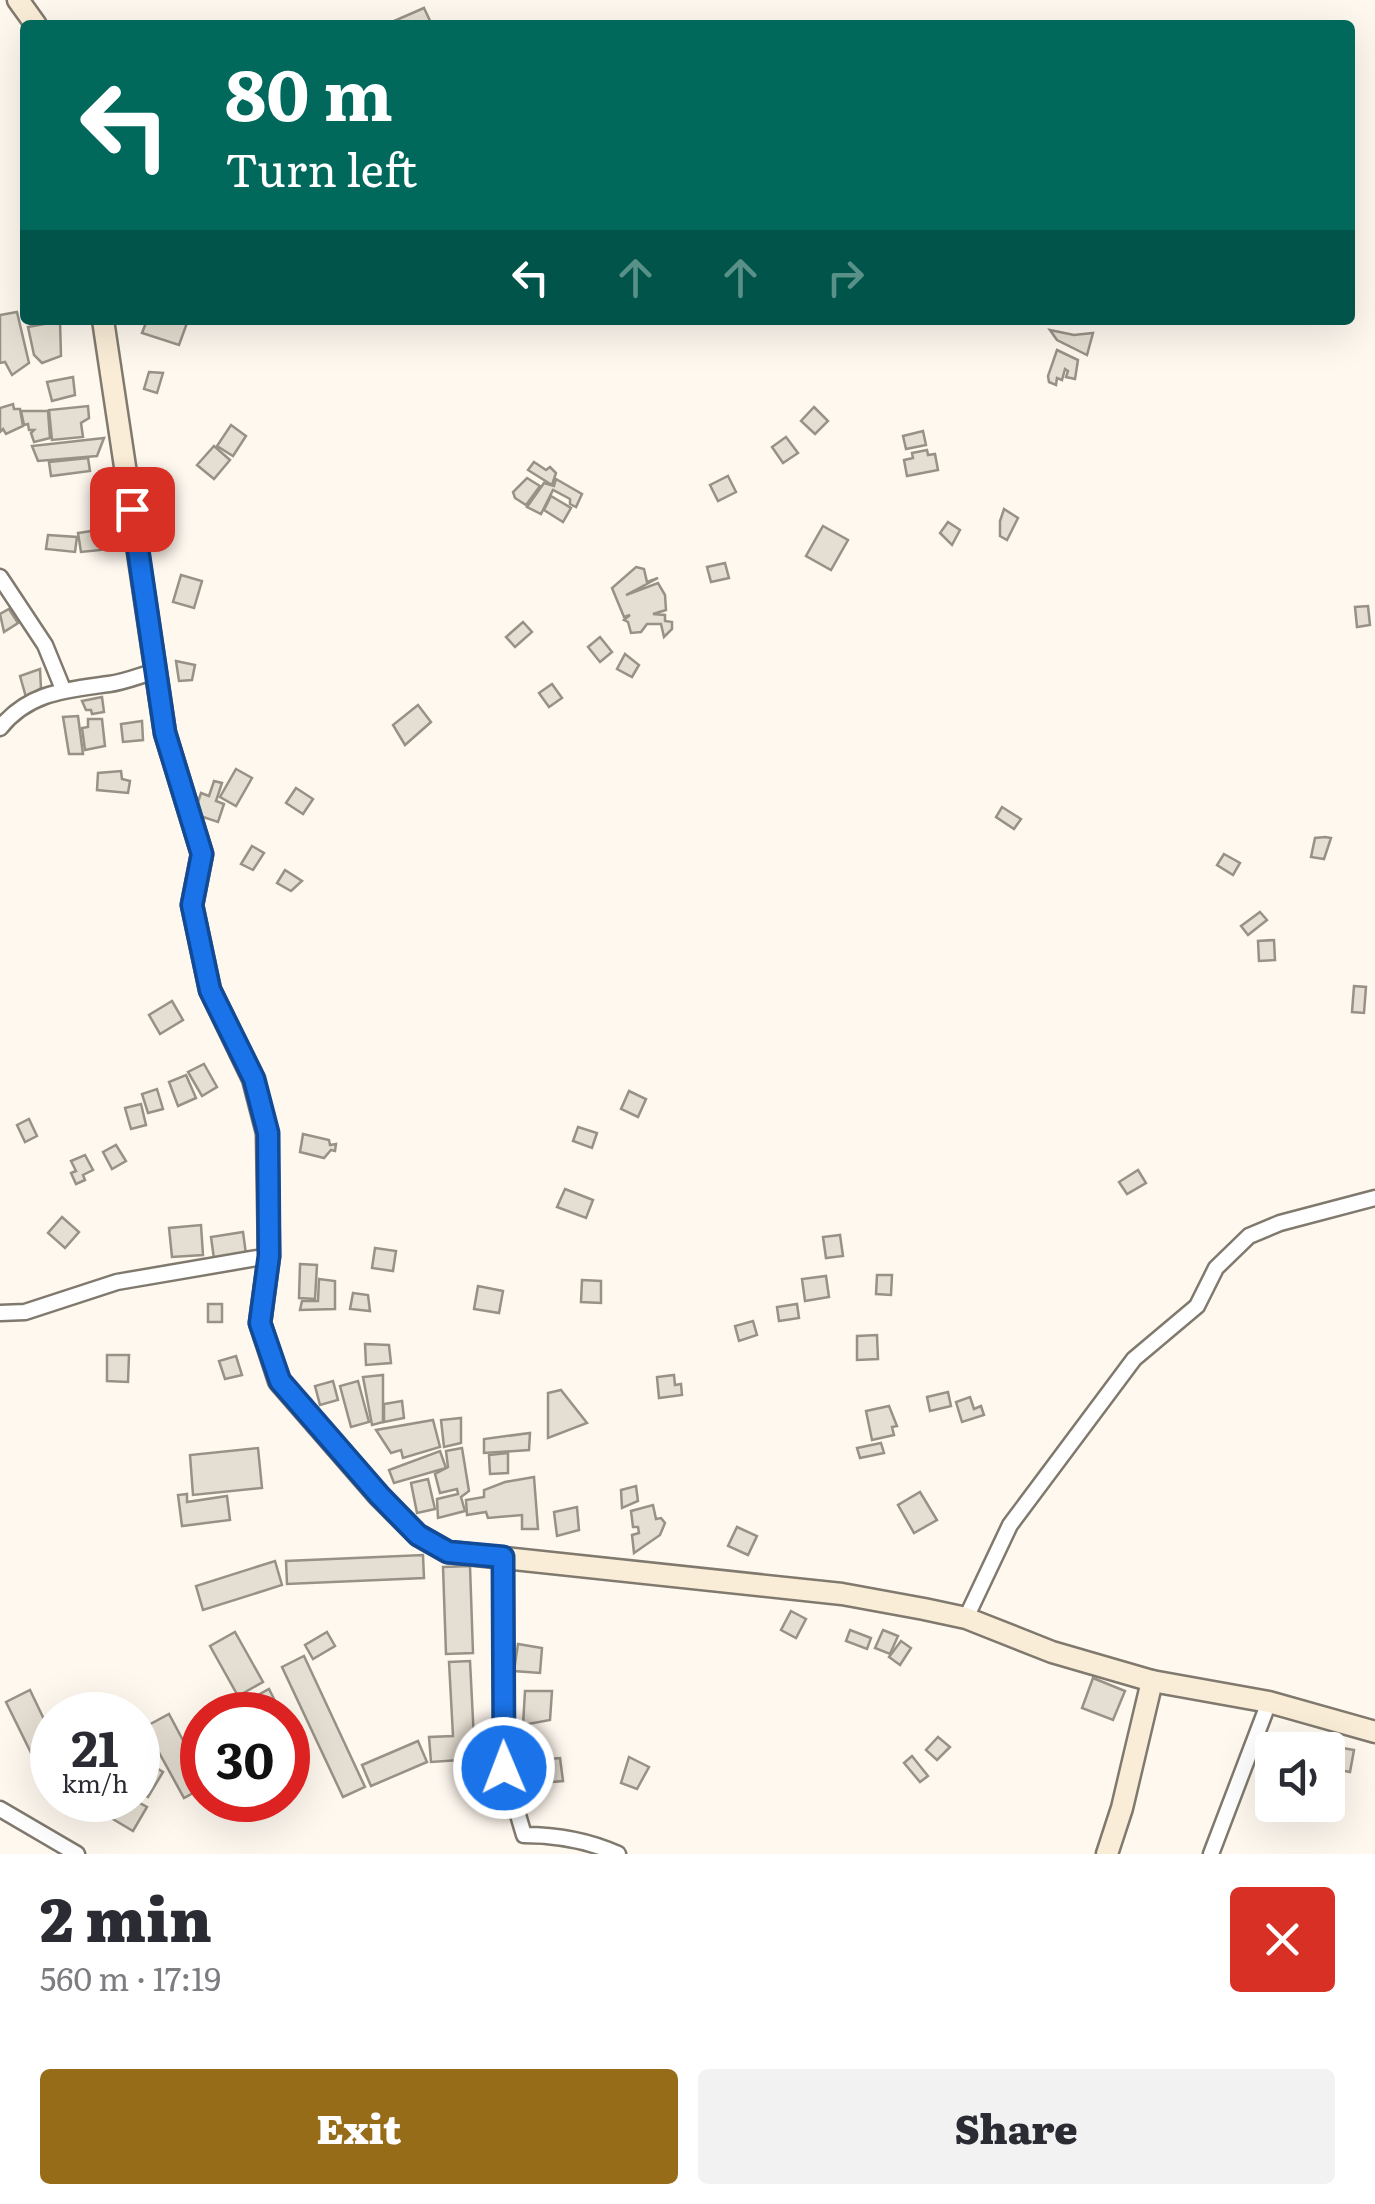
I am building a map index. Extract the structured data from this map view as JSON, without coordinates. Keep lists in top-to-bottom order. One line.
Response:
{"page":{"turn":["80 m","Turn left"],"speed":"21 km/h","limit":"30","heading":["2 min","560 m · 17:19"],"buttons":["Exit","Share"]}}
